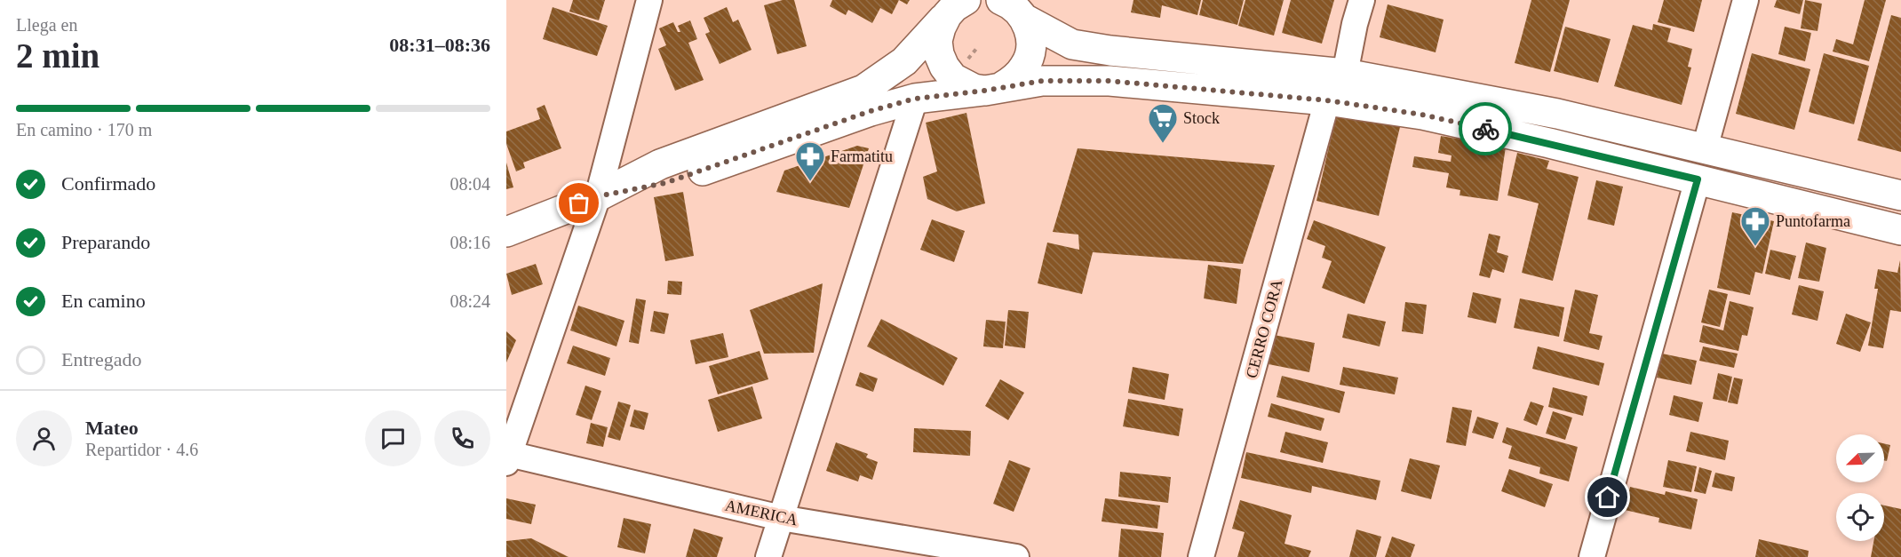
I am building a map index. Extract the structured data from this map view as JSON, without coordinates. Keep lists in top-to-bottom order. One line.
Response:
{"streets":{"street":["CERRO CORA","AMERICA"]},"places":{"supermarket":["Stock"],"pharmacy":["Farmatitu","Puntofarma"]},"north":"bottom left","page":{"heading":["2 min","Llega en","08:31–08:36"],"panel":["Mateo","Repartidor · 4.6"],"bar":"En camino · 170 m","list":[["Confirmado","08:04"],["Preparando","08:16"],["En camino","08:24"],"Entregado"]}}
